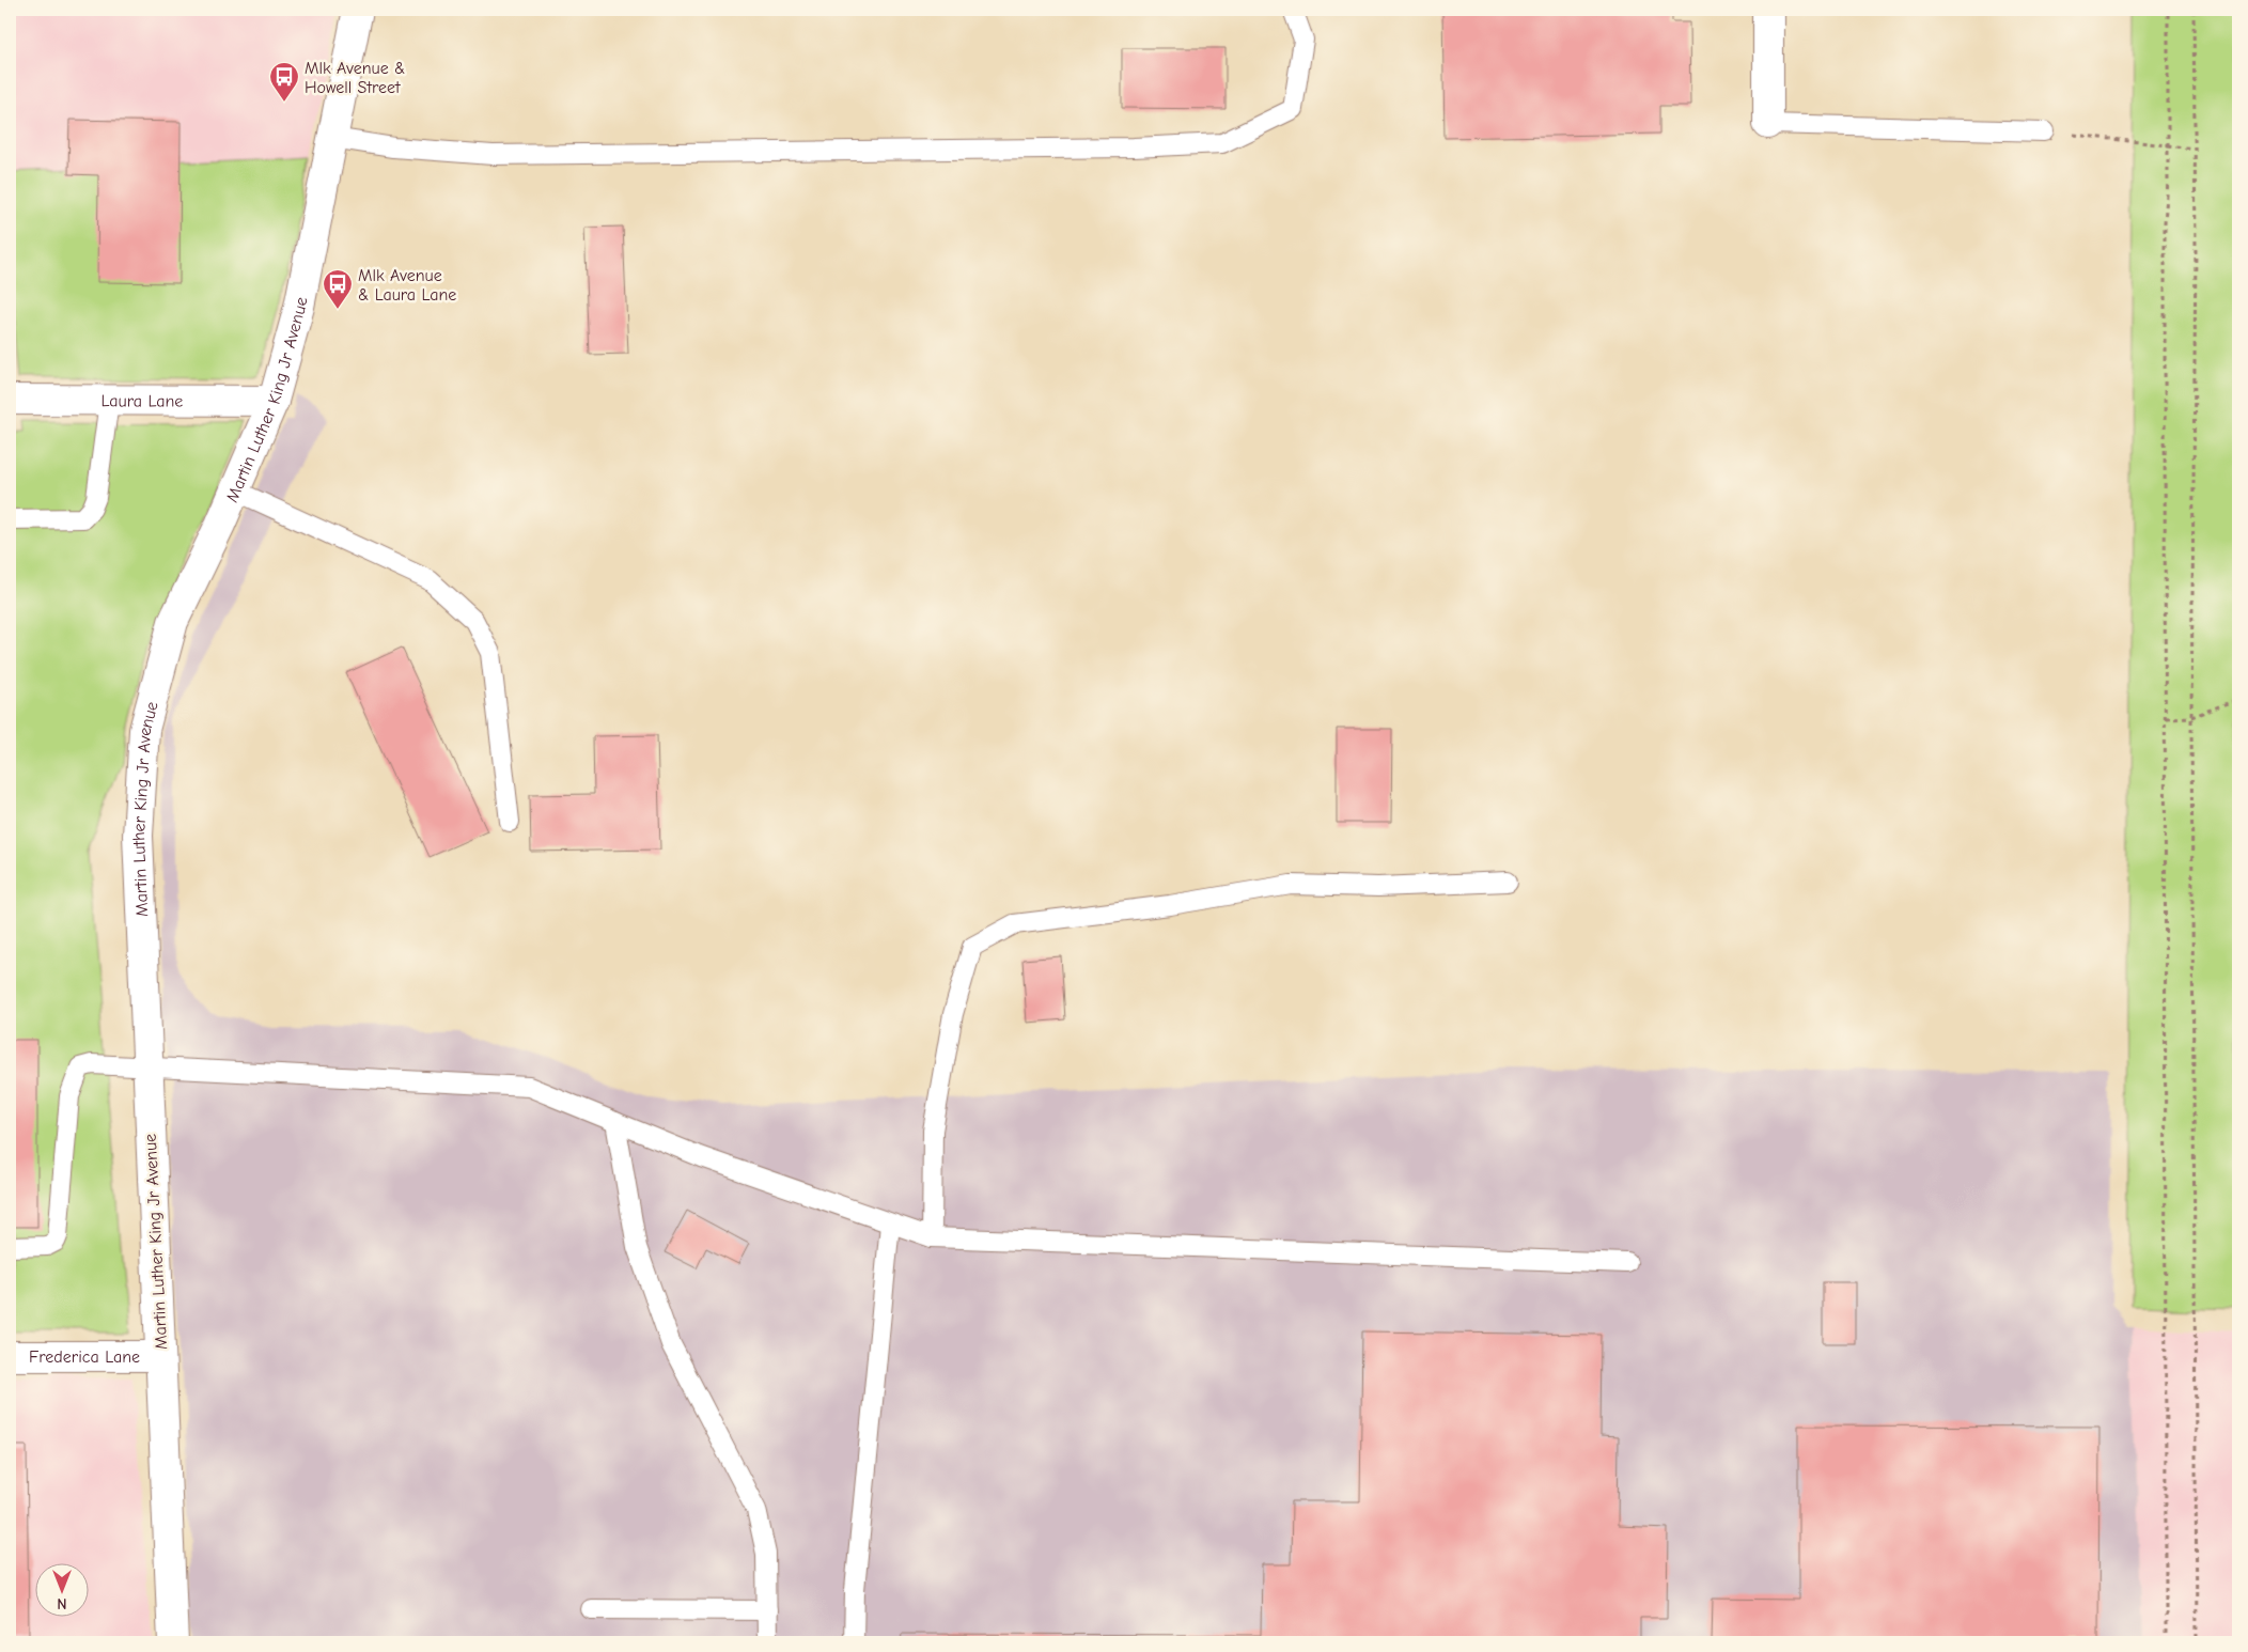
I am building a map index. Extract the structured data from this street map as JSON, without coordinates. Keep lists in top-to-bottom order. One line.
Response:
{"streets":{"street":["Martin Luther King Jr Avenue","Laura Lane","Frederica Lane"]},"crossings":[["Martin Luther King Jr Avenue","Laura Lane"],["Martin Luther King Jr Avenue","Frederica Lane"]],"places":{"bus stop":["Mlk Avenue & Howell Street","Mlk Avenue & Laura Lane"]},"north":"bottom"}
